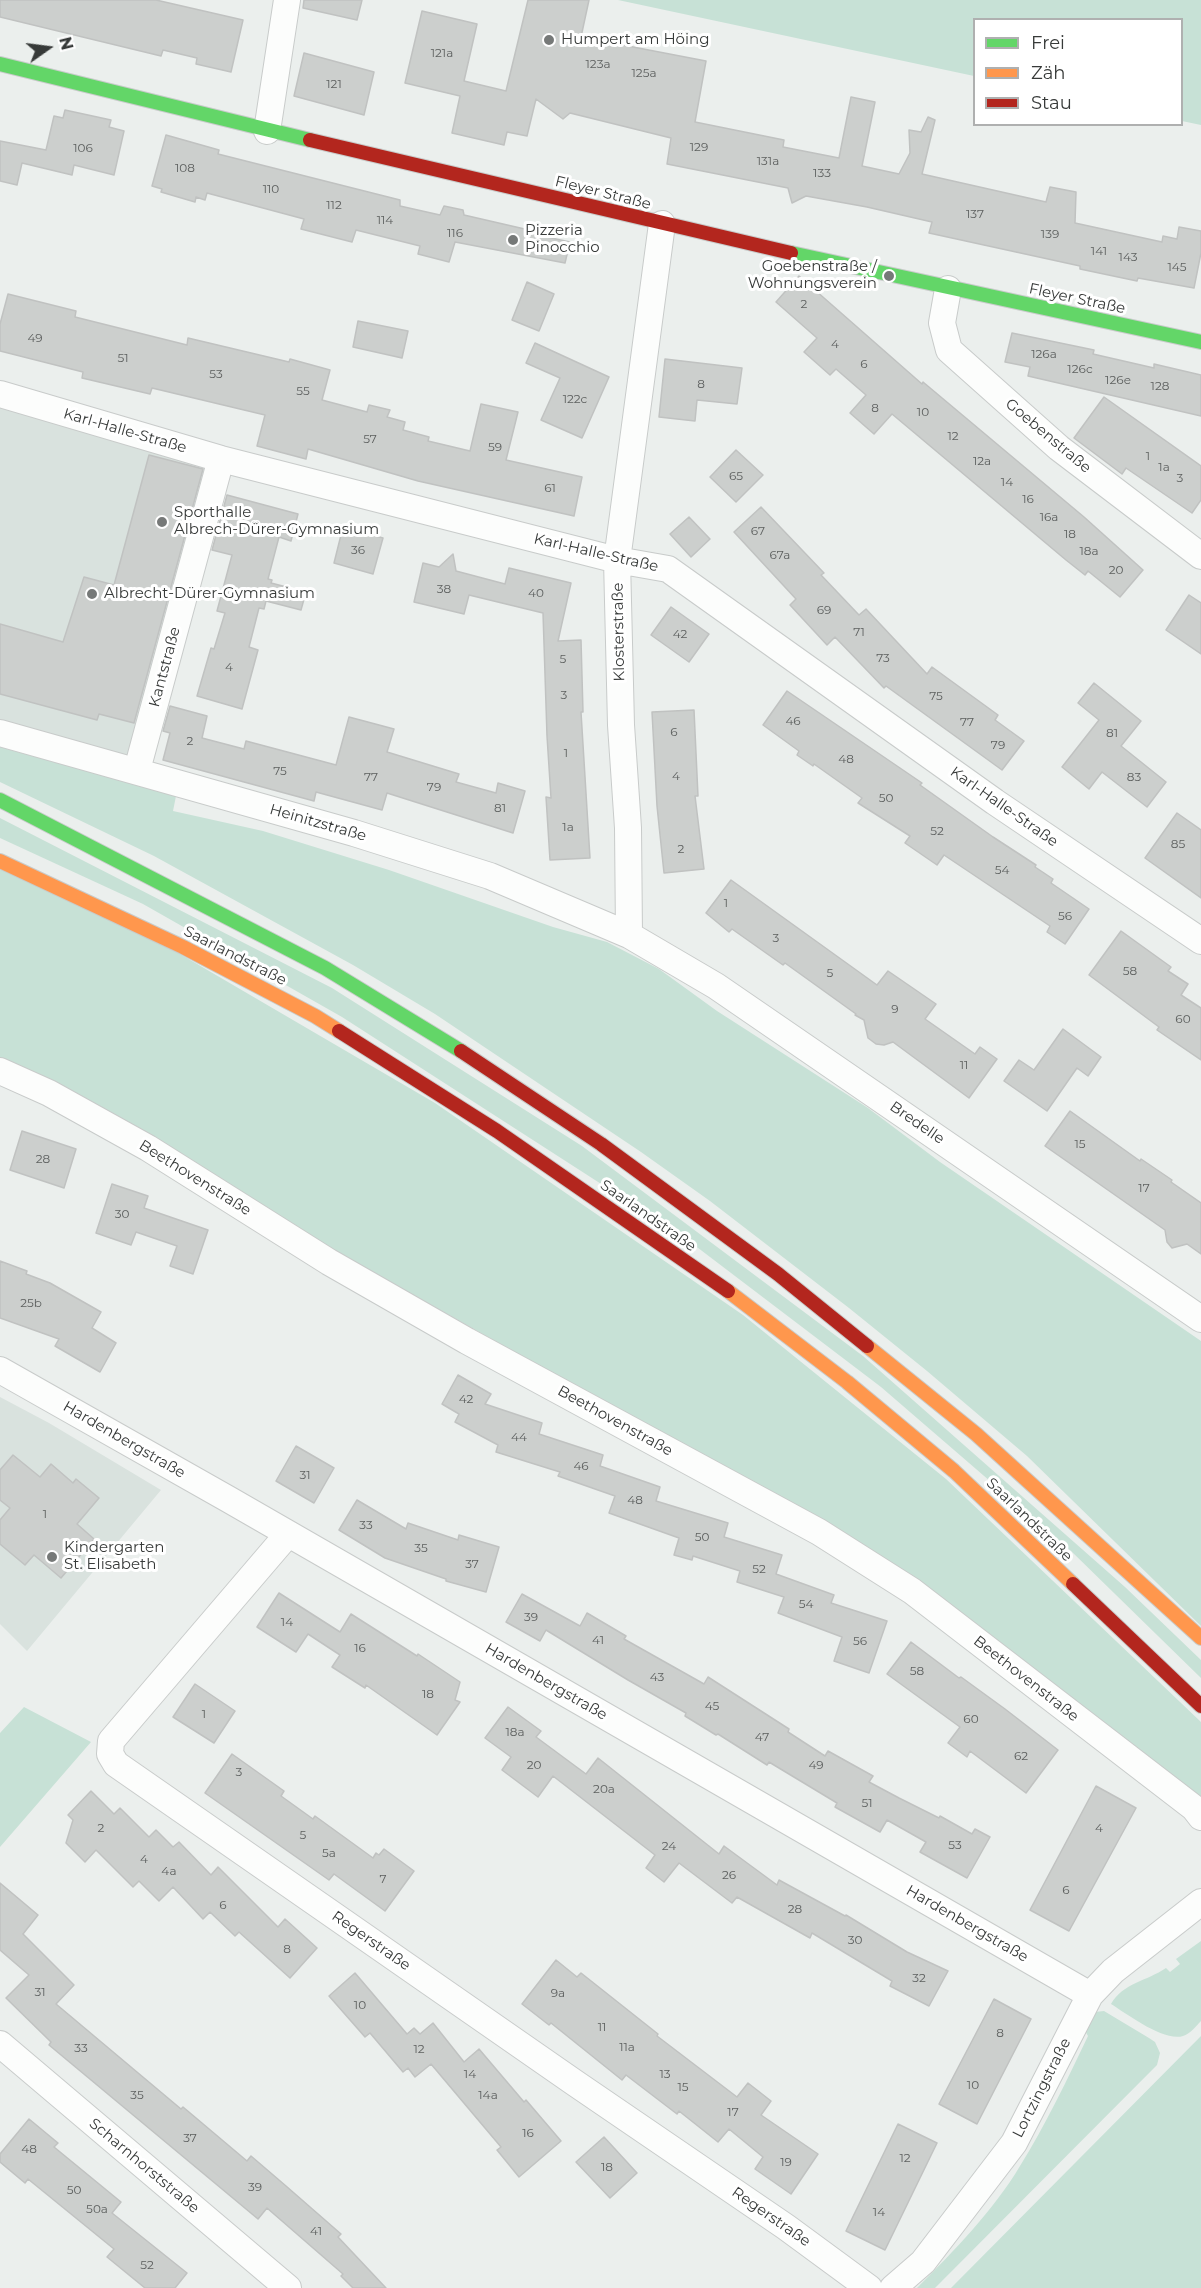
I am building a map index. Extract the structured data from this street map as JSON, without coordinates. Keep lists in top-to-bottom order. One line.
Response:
{"streets":{"main road":["Fleyer Straße","Saarlandstraße"],"street":["Karl-Halle-Straße","Goebenstraße","Klosterstraße","Kantstraße","Heinitzstraße","Bredelle","Beethovenstraße","Hardenbergstraße","Regerstraße","Lortzingstraße","Scharnhorststraße"]},"crossings":[["Fleyer Straße","Goebenstraße"],["Fleyer Straße","Klosterstraße"],["Karl-Halle-Straße","Klosterstraße"],["Karl-Halle-Straße","Kantstraße"],["Klosterstraße","Heinitzstraße"],["Klosterstraße","Bredelle"],["Kantstraße","Heinitzstraße"],["Heinitzstraße","Bredelle"],["Hardenbergstraße","Regerstraße"],["Hardenbergstraße","Lortzingstraße"]],"places":["Humpert am Höing","Pizzeria Pinocchio","Goebenstraße / Wohnungsverein","Sporthalle Albrech-Dürer-Gymnasium","Albrecht-Dürer-Gymnasium","Kindergarten St. Elisabeth"],"house_numbers":["121a","123a","125a","121","129","106","131a","108","133","110","112","137","114","116","139","141","143","145","2","49","4","126a","51","6","126c","53","126e","8","128","55","122c","8","10","12","57","59","1","12a","1a","65","3","14","61","16","16a","67","18","36","18a","67a","20","38","40","69","71","42","73","5","4","3","75","46","77","6","81","2","79","1","48","75","4","77","83","79","50","81","1a","52","85","2","54","1","56","3","58","5","9","60","11","15","28","17","30","25b","42","44","46","31","48","1","33","50","35","37","52","54","39","14","41","56","16","58","43","18","45","1","60","18a","47","62","20","49","3","20a","51","2","4","5","53","24","5a","4","4a","26","7","6","6","28","30","8","32","31","9a","10","11","8","11a","33","12","14","13","10","15","35","14a","17","16","37","48","12","19","18","39","50","50a","14","41","52"],"legend":["Frei","Zäh","Stau"],"north":"right"}
